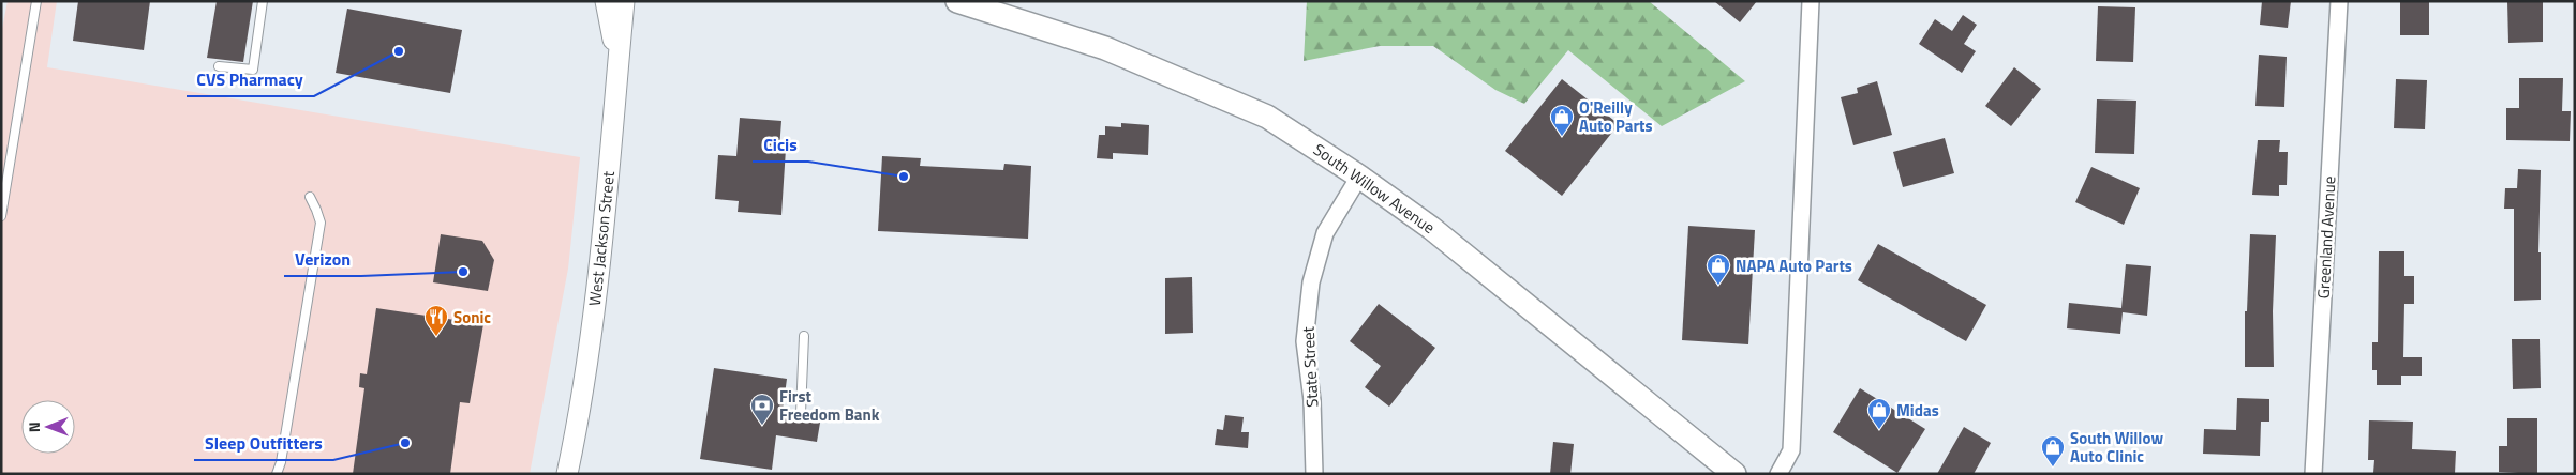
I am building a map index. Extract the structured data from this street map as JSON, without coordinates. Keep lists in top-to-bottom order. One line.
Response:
{"streets":{"main road":["South Willow Avenue"],"street":["Greenland Avenue","West Jackson Street","State Street"]},"crossings":[["South Willow Avenue","State Street"]],"places":{"other":["CVS Pharmacy","Cicis","Verizon","Sleep Outfitters"],"shop":["O'Reilly Auto Parts","NAPA Auto Parts","Midas","South Willow Auto Clinic"],"restaurant":["Sonic"],"bank":["First Freedom Bank"]},"north":"left"}
